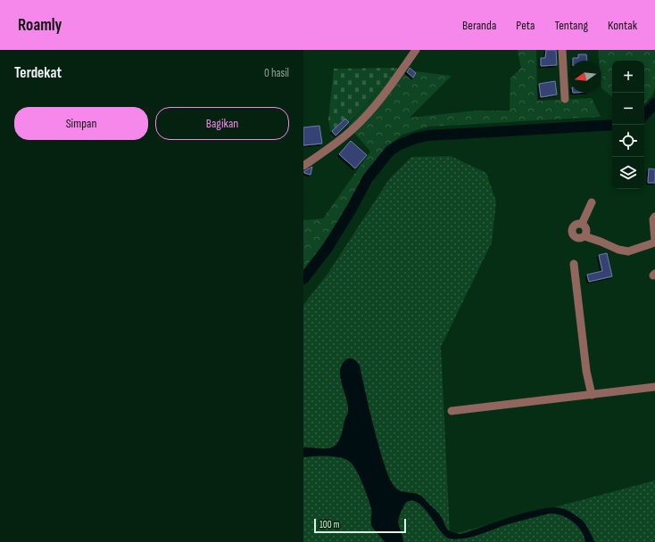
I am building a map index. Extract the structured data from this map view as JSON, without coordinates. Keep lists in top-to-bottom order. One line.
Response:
{"scale_bar":"100 m","north":"left","page":{"header":"Roamly","nav":["Beranda","Peta","Tentang","Kontak"],"heading":["Terdekat","0 hasil"],"map_buttons":["+","−"],"buttons":["Simpan","Bagikan"],"scale":"100 m"}}
